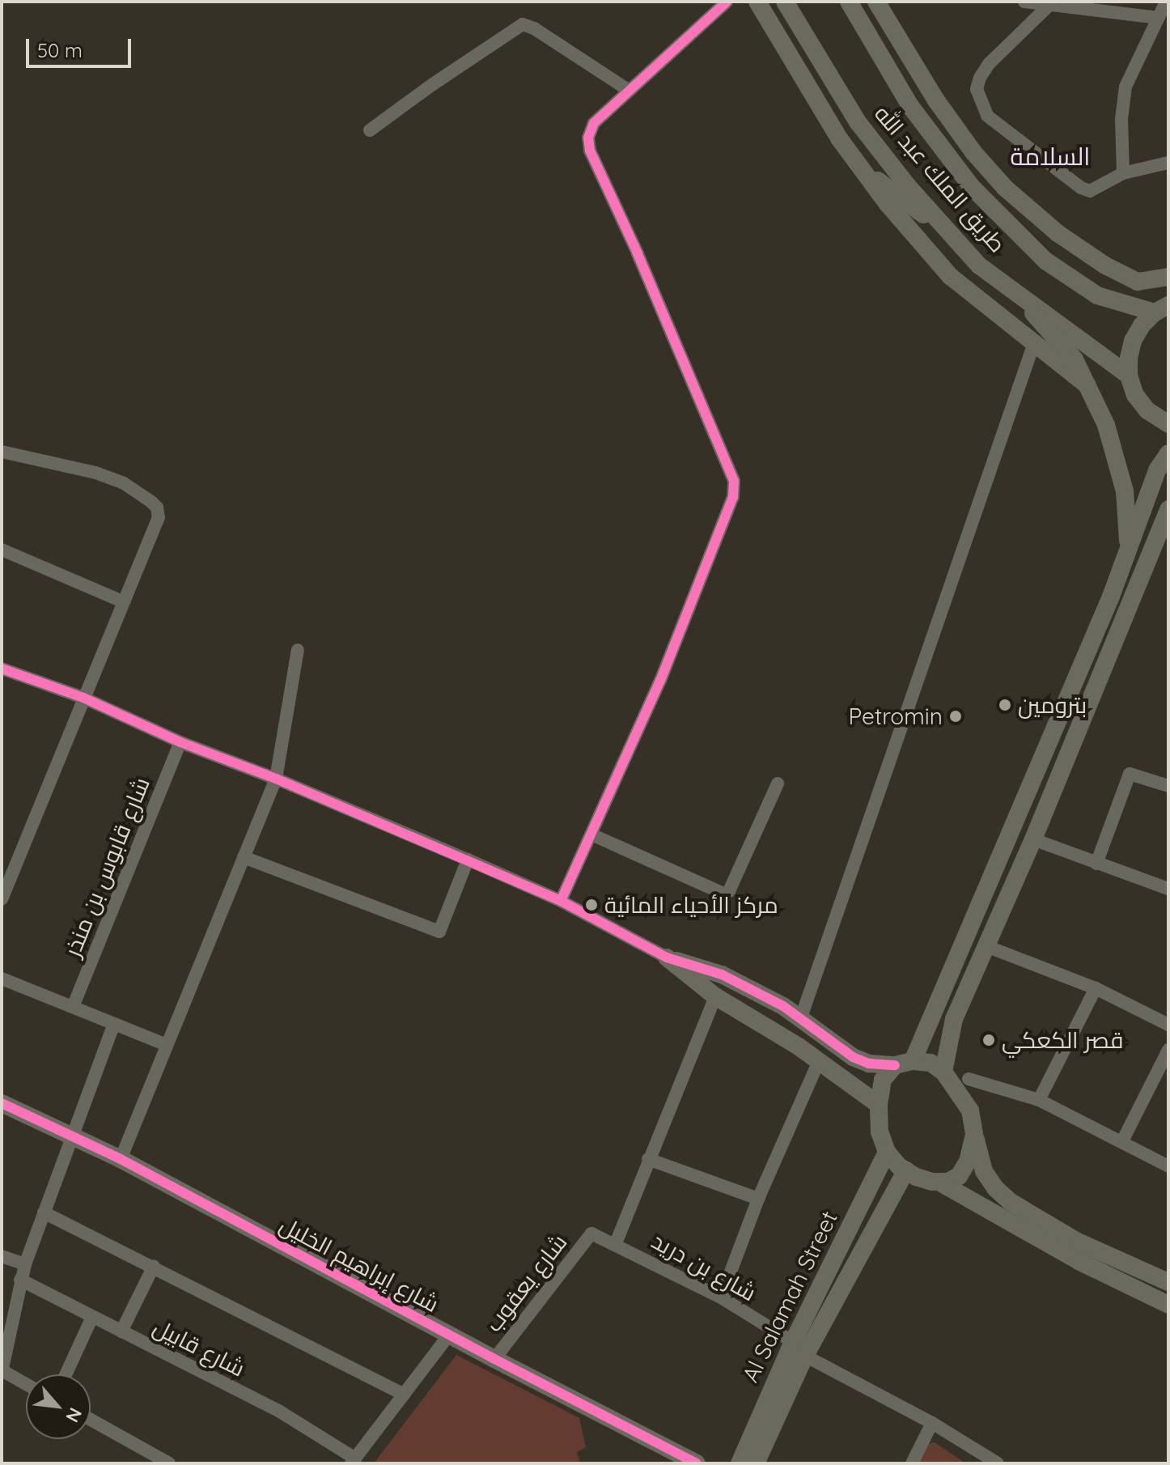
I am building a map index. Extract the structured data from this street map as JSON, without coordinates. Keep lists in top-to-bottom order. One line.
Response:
{"streets":{"street":["طريق الملك عبد الله","شارع قابوس بن منذر","شارع إبراهيم الخليل","شارع بن دريد","شارع يعقوب","Al Salamah Street","شارع قابيل"]},"crossings":[["شارع إبراهيم الخليل","شارع يعقوب"],["شارع بن دريد","شارع يعقوب"],["شارع بن دريد","Al Salamah Street"]],"districts":["السلامة"],"places":["بترومين","Petromin","مركز الأحياء المائية","قصر الكعكي"],"scale_bar":"50 m","north":"bottom right"}
